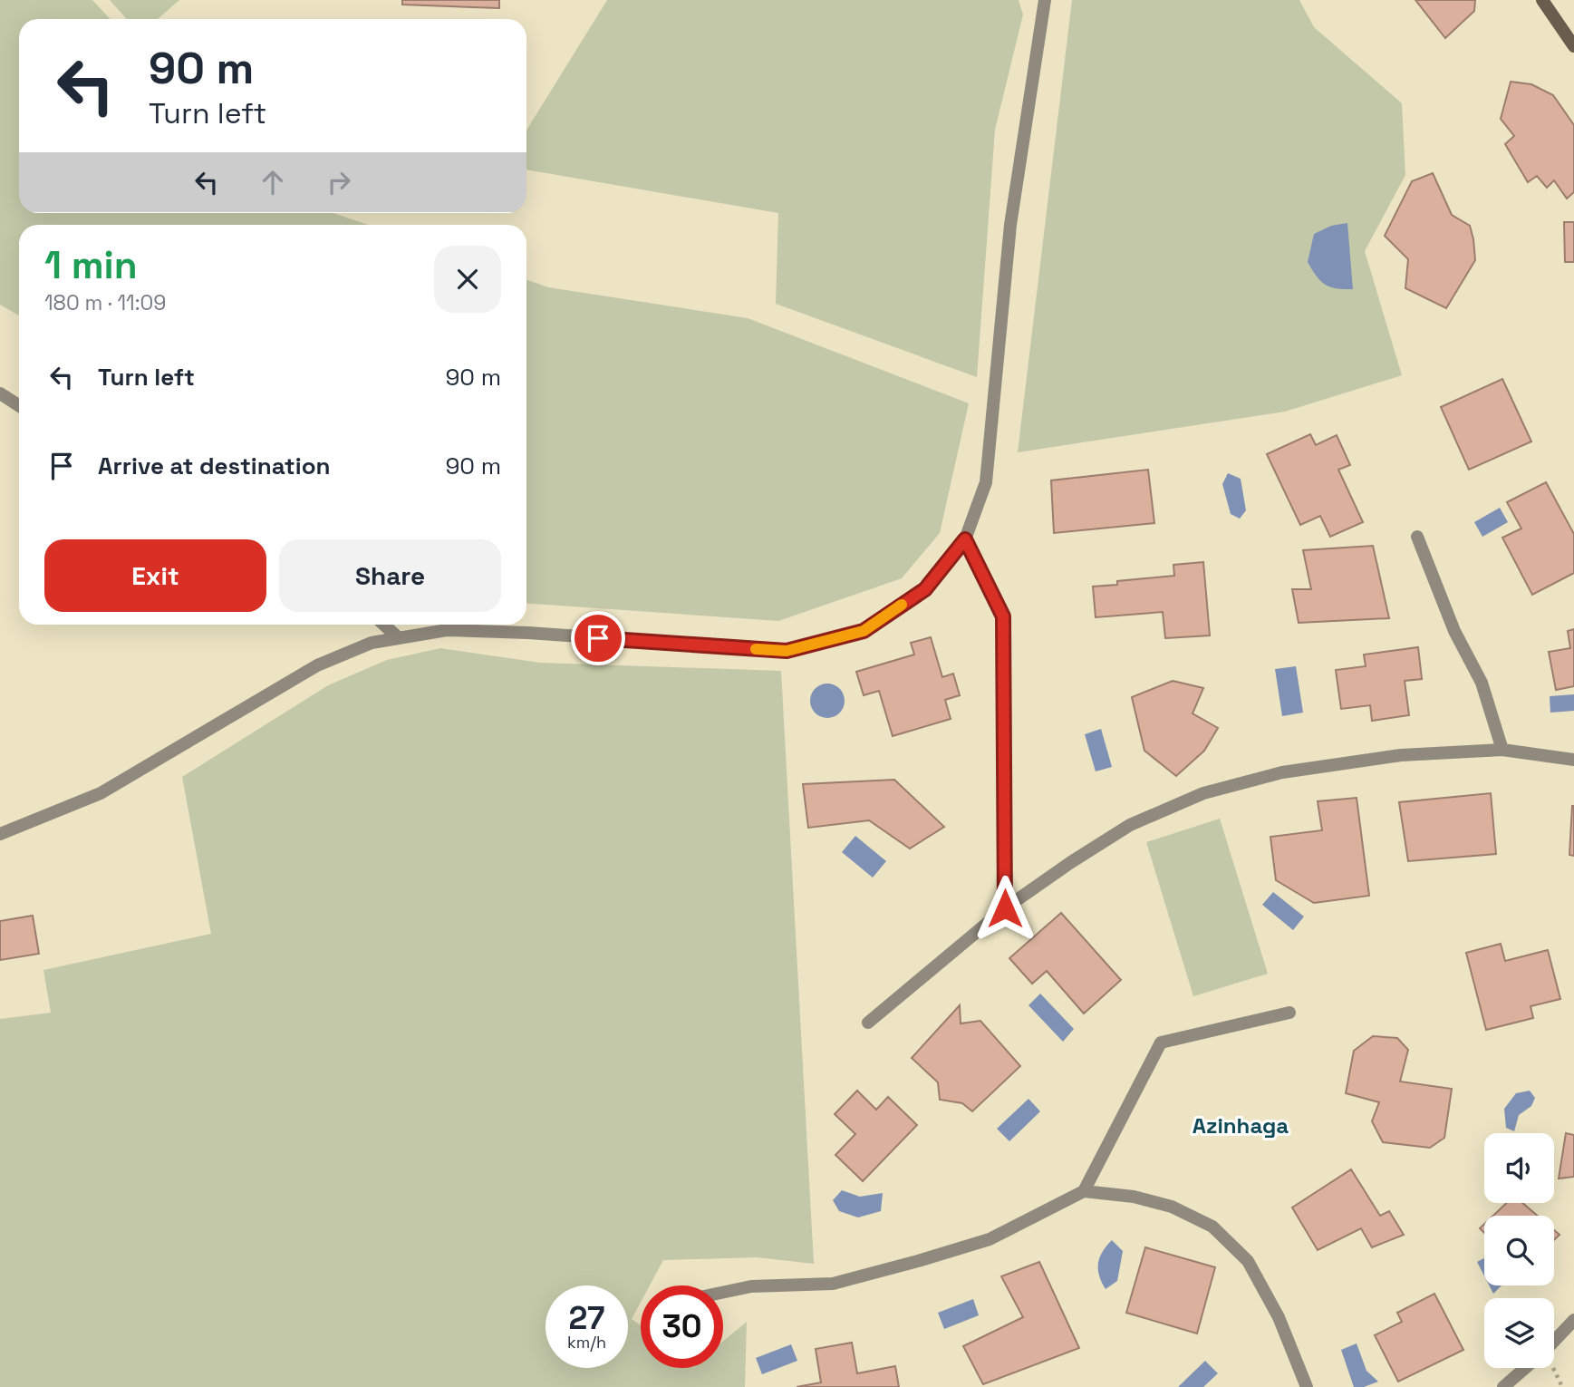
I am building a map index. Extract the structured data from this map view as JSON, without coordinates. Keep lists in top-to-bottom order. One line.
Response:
{"districts":["Azinhaga"],"page":{"turn":["90 m","Turn left"],"heading":["1 min","180 m · 11:09"],"list":[{"name":"Turn left","value":"90 m"},{"name":"Arrive at destination","value":"90 m"}],"buttons":["Exit","Share"],"speed":"27 km/h","limit":"30"}}
